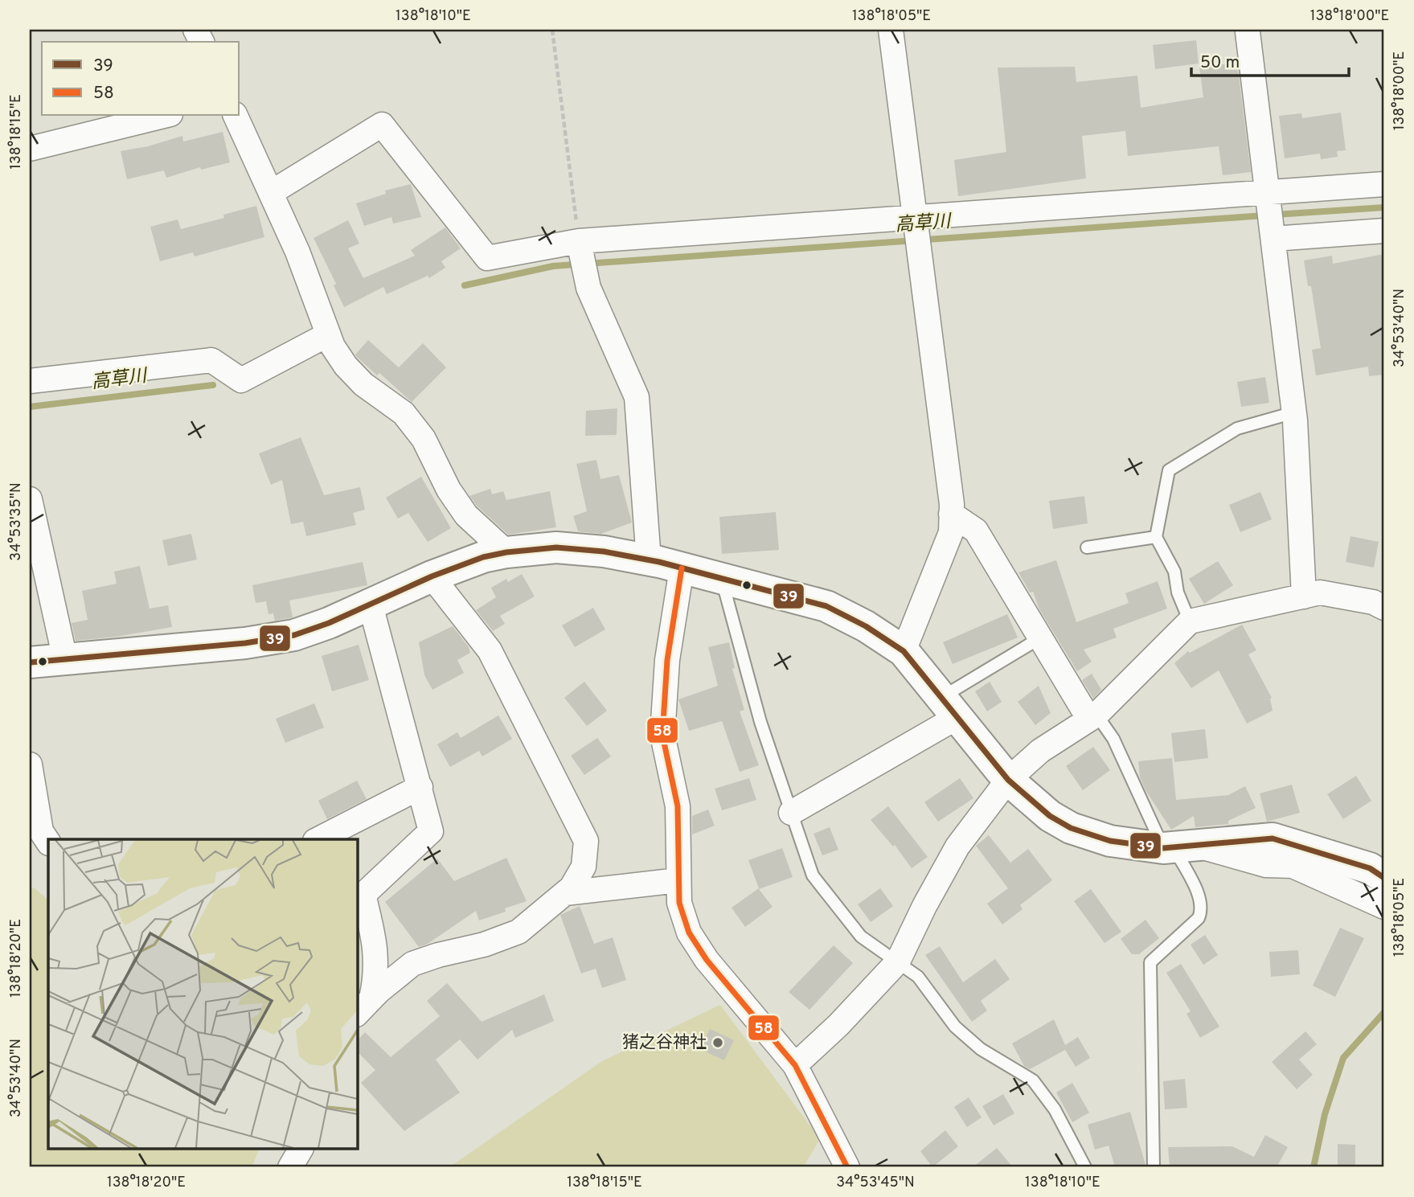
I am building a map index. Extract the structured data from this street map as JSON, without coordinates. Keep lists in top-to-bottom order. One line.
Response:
{"water":["高草川"],"places":["猪之谷神社"],"lines":["transit line 39","transit line 58"],"legend":["39","58"],"scale_bar":"50 m","coordinates":["138°18'10\"E","138°18'05\"E","138°18'00\"E","138°18'15\"E","34°53'40\"N","34°53'35\"N","138°18'20\"E","34°53'45\"N"]}
